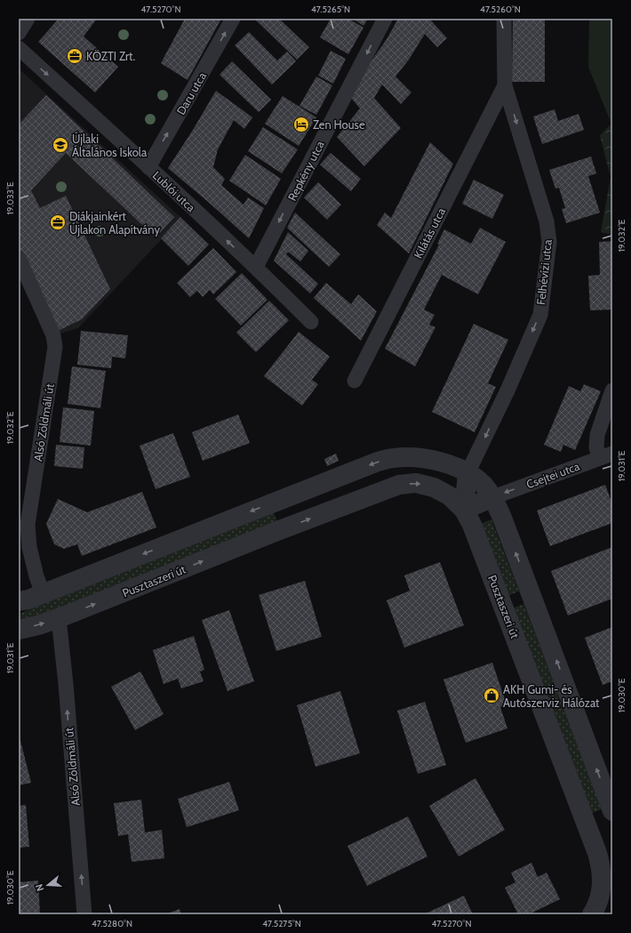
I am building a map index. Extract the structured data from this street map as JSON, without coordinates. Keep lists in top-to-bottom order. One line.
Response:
{"streets":{"street":["Daru utca","Repkény utca","Lublói utca","Kilátás utca","Felhévízi utca","Alsó Zöldmáli út","Csejtei utca","Pusztaszeri út"]},"crossings":[["Daru utca","Lublói utca"],["Repkény utca","Lublói utca"],["Kilátás utca","Felhévízi utca"],["Alsó Zöldmáli út","Pusztaszeri út"]],"one_way":["Daru utca","Repkény utca","Felhévízi utca","Alsó Zöldmáli út","Csejtei utca"],"places":{"office":["KÖZTI Zrt.","Diákjainkért Újlakon Alapítvány"],"hotel":["Zen House"],"school or university":["Újlaki Általános Iskola"],"shop":["AKH Gumi- és Autószerviz Hálózat"]},"north":"left","coordinates":["47.5270°N","47.5265°N","47.5260°N","19.033°E","19.032°E","19.031°E","19.030°E","47.5280°N","47.5275°N"]}
